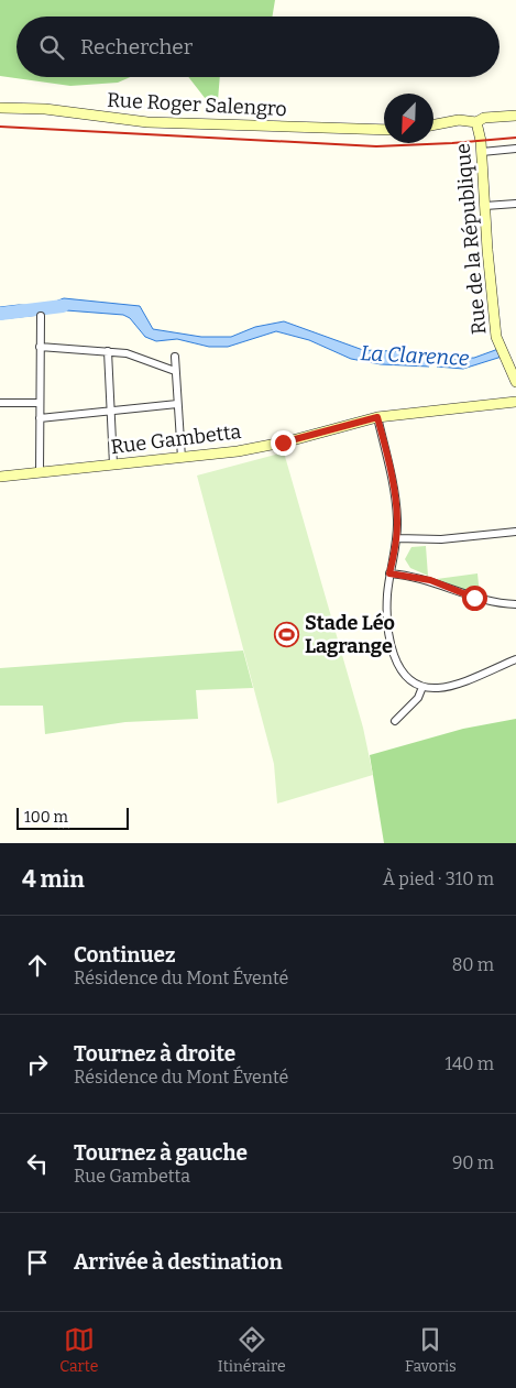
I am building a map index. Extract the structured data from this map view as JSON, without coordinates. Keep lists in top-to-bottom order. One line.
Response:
{"streets":{"street":["Rue Roger Salengro","Rue de la République","Rue Gambetta"]},"water":["La Clarence"],"places":{"sports":["Stade Léo Lagrange"]},"scale_bar":"100 m","north":"bottom left","page":{"search":"Rechercher","scale":"100 m","heading":["4 min","À pied · 310 m"],"list":[["Continuez","Résidence du Mont Éventé","80 m"],["Tournez à droite","Résidence du Mont Éventé","140 m"],["Tournez à gauche","Rue Gambetta","90 m"],"Arrivée à destination"],"nav":["Carte","Itinéraire","Favoris"]}}
